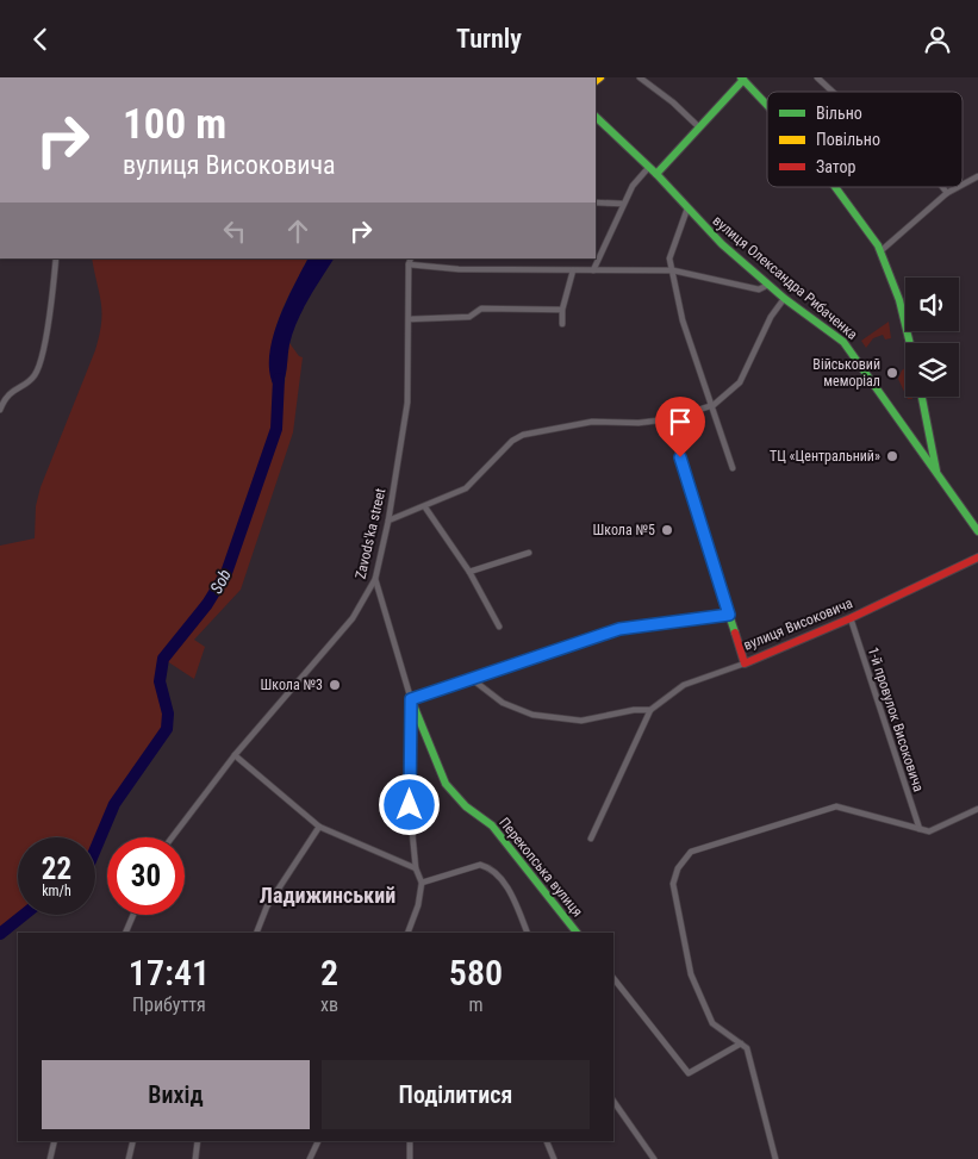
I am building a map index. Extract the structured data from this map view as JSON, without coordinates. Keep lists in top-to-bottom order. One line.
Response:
{"streets":{"main road":["вулиця Олександра Рибаченка","вулиця Високовича","Перекопська вулиця"],"street":["Zavods'ka street","1-й провулок Високовича"]},"crossings":[["вулиця Високовича","1-й провулок Високовича"]],"districts":["Ладижинський"],"water":["Sob"],"places":["Військовий меморіал","ТЦ «Центральний»","Школа №5","Школа №3"],"legend":["Вільно","Повільно","Затор"],"page":{"header":"Turnly","turn":["100 m","вулиця Високовича"],"speed":"22 km/h","limit":"30","eta":["17:41","Прибуття","2","хв","580","m"],"buttons":["Вихід","Поділитися"]}}
